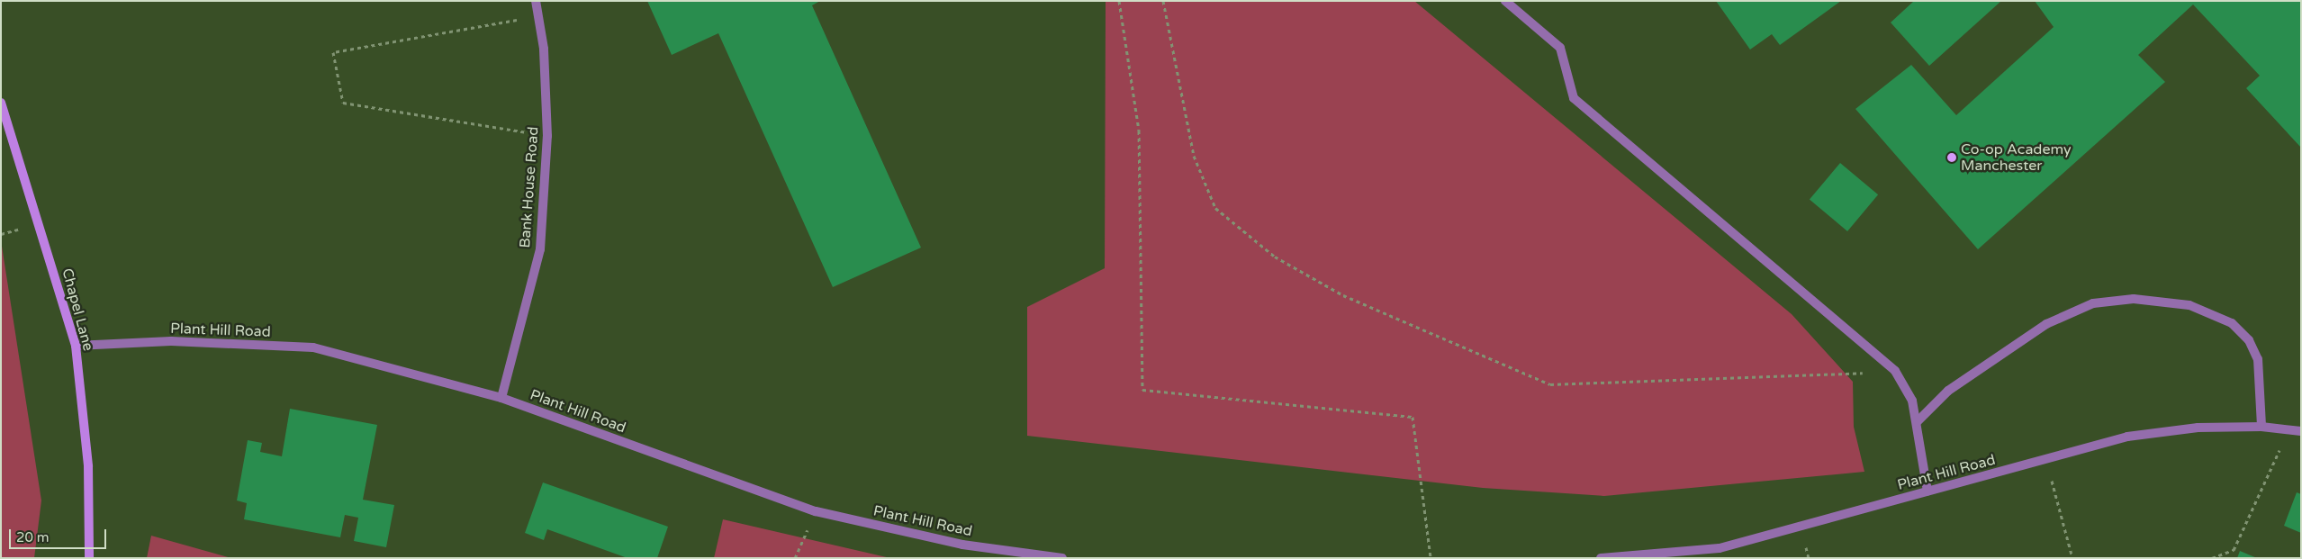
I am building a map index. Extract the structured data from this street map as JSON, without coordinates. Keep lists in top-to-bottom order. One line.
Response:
{"streets":{"street":["Bank House Road","Chapel Lane","Plant Hill Road"]},"crossings":[["Bank House Road","Plant Hill Road"],["Chapel Lane","Plant Hill Road"]],"places":["Co-op Academy Manchester"],"scale_bar":"20 m"}
